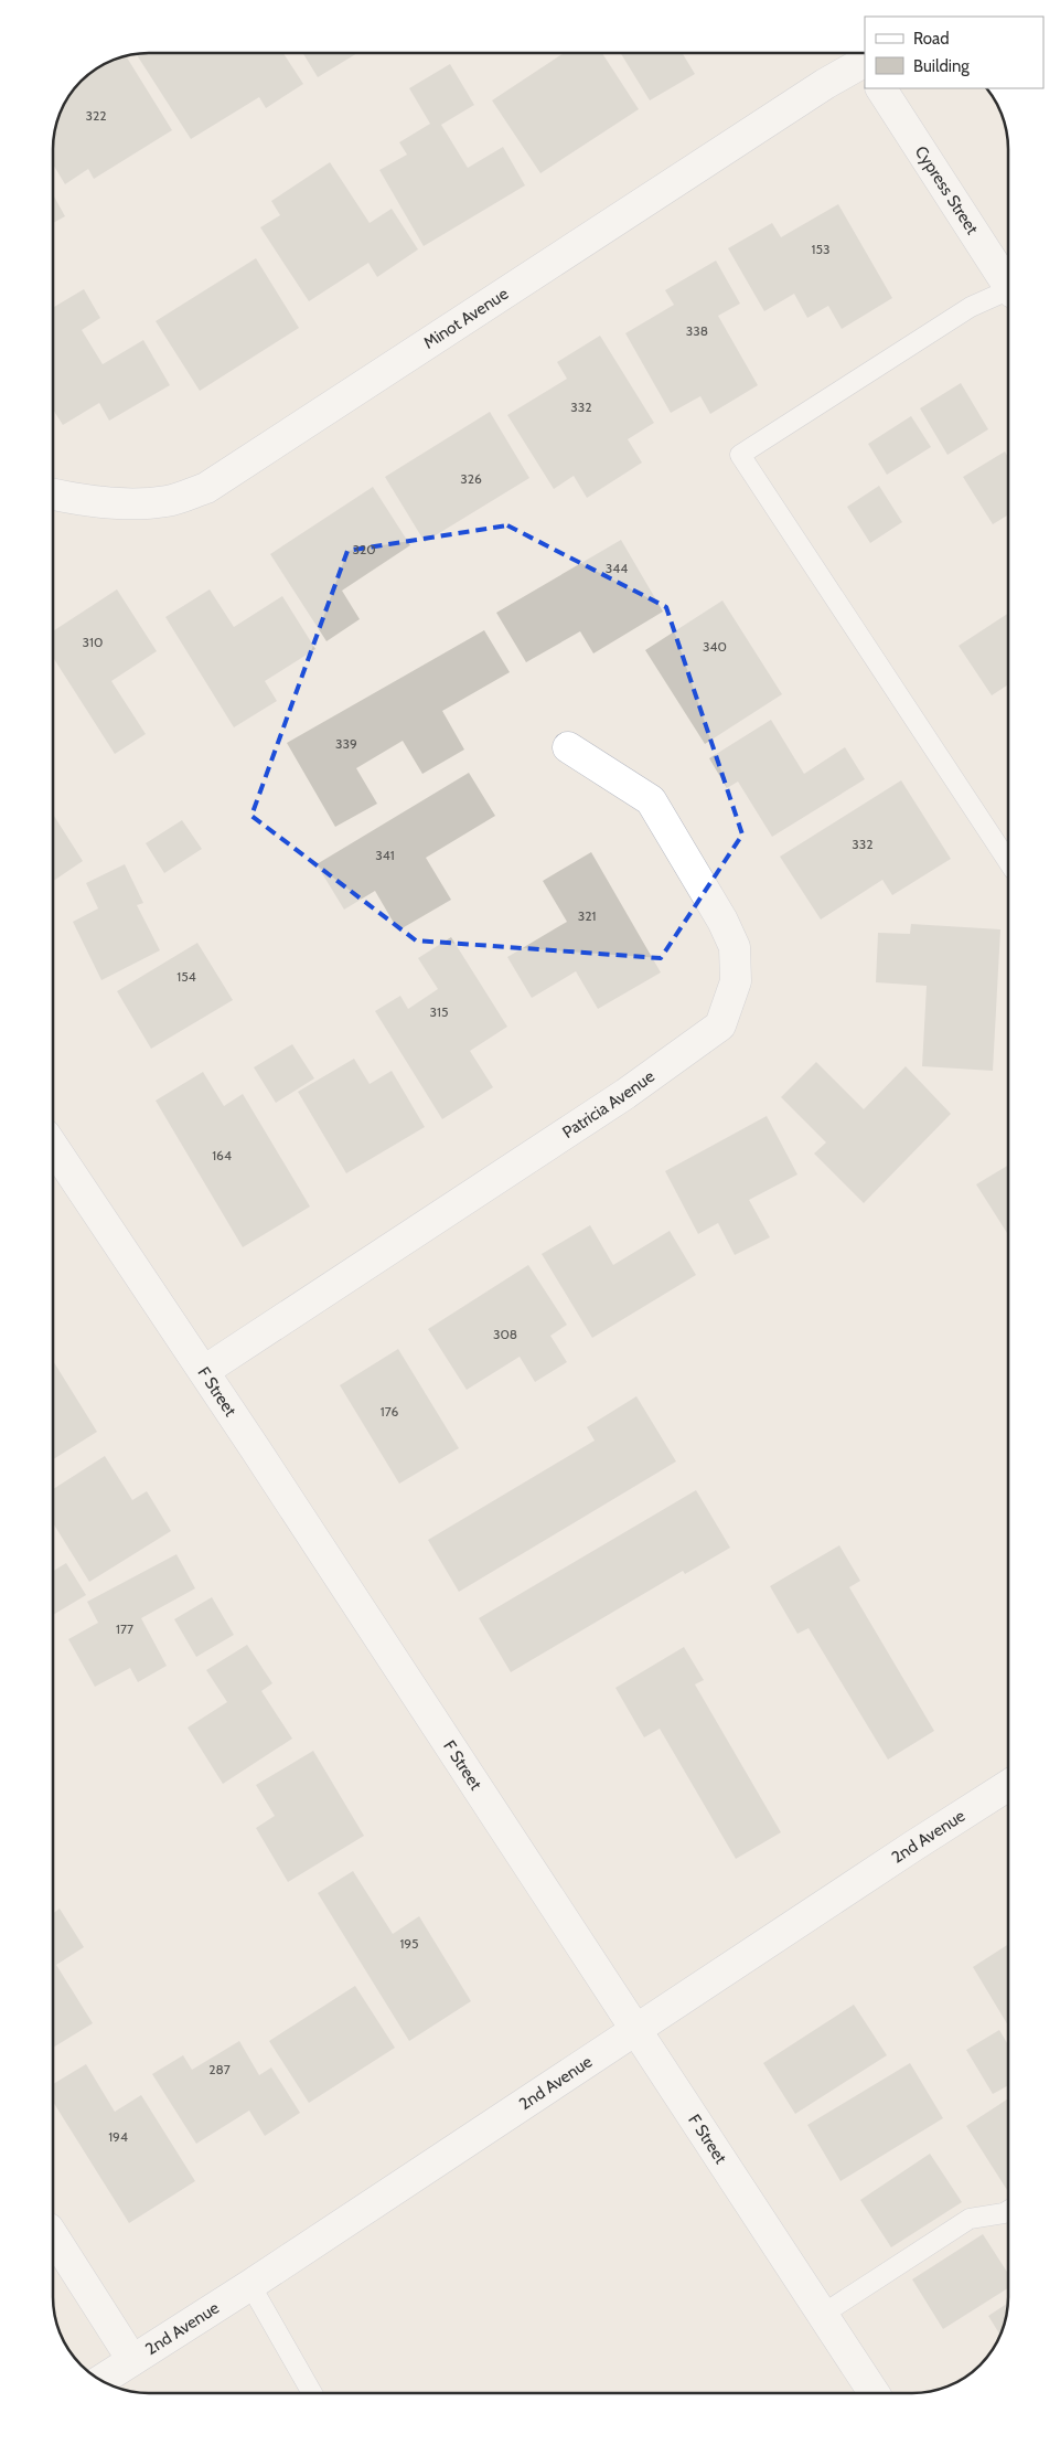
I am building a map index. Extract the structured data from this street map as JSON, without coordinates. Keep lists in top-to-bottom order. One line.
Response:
{"streets":{"street":["Cypress Street","Minot Avenue","Patricia Avenue","F Street","2nd Avenue"]},"crossings":[["Patricia Avenue","F Street"],["F Street","2nd Avenue"]],"house_numbers":["322","153","338","332","326","320","344","310","340","339","332","341","321","154","315","164","308","176","177","195","287","194"],"legend":["Road","Building"]}
